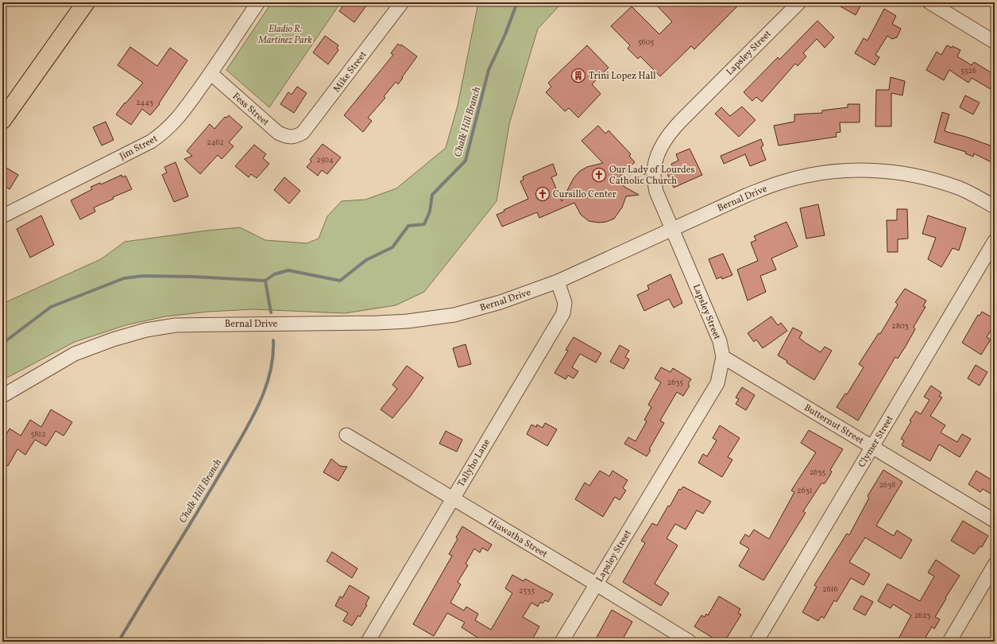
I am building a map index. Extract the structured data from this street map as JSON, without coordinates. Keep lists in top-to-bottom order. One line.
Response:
{"streets":{"street":["Lapsley Street","Mike Street","Fess Street","Jim Street","Bernal Drive","Butternut Street","Clymer Street","Tallyho Lane","Hiawatha Street"]},"crossings":[["Lapsley Street","Bernal Drive"],["Lapsley Street","Butternut Street"],["Lapsley Street","Hiawatha Street"],["Mike Street","Fess Street"],["Fess Street","Jim Street"],["Bernal Drive","Tallyho Lane"],["Butternut Street","Clymer Street"],["Tallyho Lane","Hiawatha Street"]],"water":["Chalk Hill Branch"],"parks":["Eladio R. Martinez Park"],"places":{"building":["Trini Lopez Hall"],"church":["Our Lady of Lourdes Catholic Church","Cursillo Center"]},"house_numbers":["5605","5526","2443","2462","2504","2803","2635","5812","2635","2638","2631","2616","2535","2623"]}
